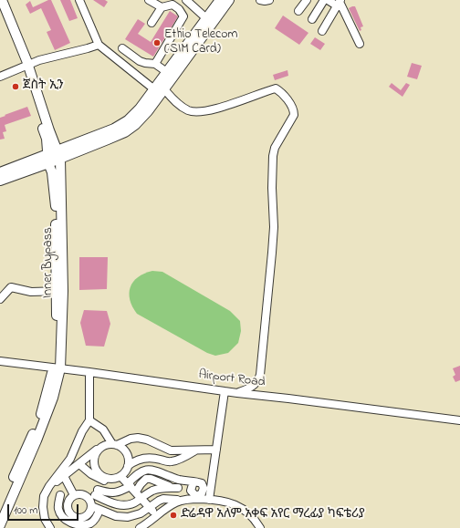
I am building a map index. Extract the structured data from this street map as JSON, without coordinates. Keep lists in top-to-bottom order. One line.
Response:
{"streets":{"main road":["Inner Bypass"],"street":["Airport Road"]},"crossings":[["Inner Bypass","Airport Road"]],"places":["Ethio Telecom (SIM Card)","ጀስት ኢን","ድሬዳዋ አለም አቀፍ አየር ማረፊያ ካፍቴሪያ"],"scale_bar":"100 m"}
